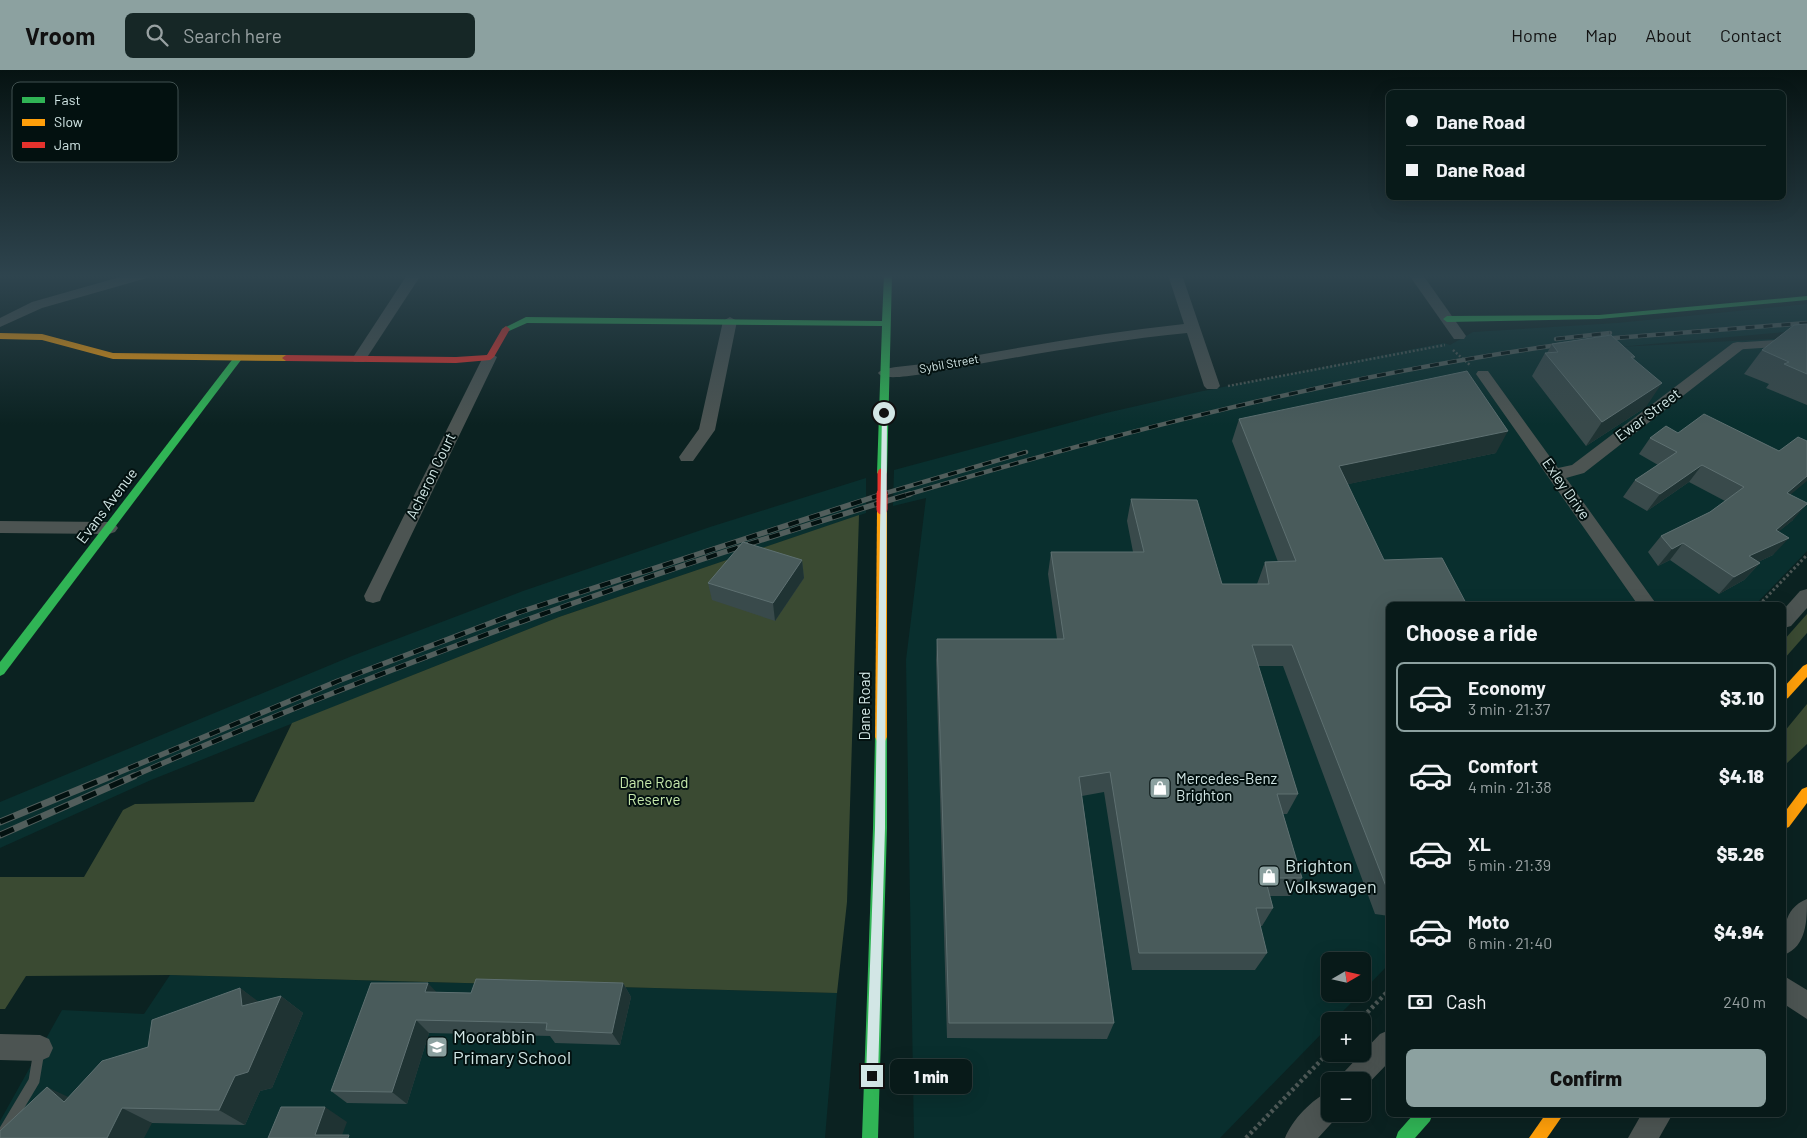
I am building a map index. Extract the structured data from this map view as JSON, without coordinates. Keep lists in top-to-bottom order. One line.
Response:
{"streets":{"main road":["Evans Avenue","Dane Road"],"street":["Sybil Street","Ewar Street","Acheron Court","Exley Drive"]},"crossings":[["Sybil Street","Dane Road"],["Ewar Street","Exley Drive"]],"parks":["Dane Road Reserve"],"places":{"shop":["Mercedes-Benz Brighton","Brighton Volkswagen"],"school or university":["Moorabbin Primary School"]},"legend":["Fast","Slow","Jam"],"north":"right","page":{"header":"Vroom","search":"Search here","nav":["Home","Map","About","Contact"],"banner":["Dane Road","Dane Road"],"heading":"Choose a ride","list":[{"name":"Economy","note":"3 min · 21:37","value":"$3.10"},{"name":"Comfort","note":"4 min · 21:38","value":"$4.18"},{"name":"XL","note":"5 min · 21:39","value":"$5.26"},{"name":"Moto","note":"6 min · 21:40","value":"$4.94"}],"map_buttons":["+","−"],"pay":["Cash","240 m"],"buttons":"Confirm","bubble":"1 min"}}
